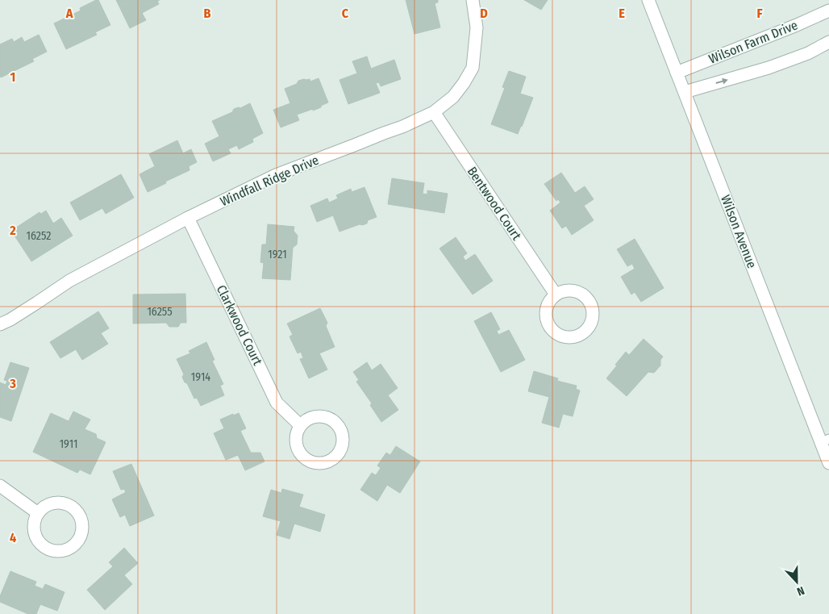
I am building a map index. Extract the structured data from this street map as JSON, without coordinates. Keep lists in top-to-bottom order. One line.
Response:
{"streets":{"street":["Wilson Farm Drive","Windfall Ridge Drive","Bentwood Court","Wilson Avenue","Clarkwood Court"]},"crossings":[["Wilson Farm Drive","Wilson Avenue"],["Windfall Ridge Drive","Bentwood Court"],["Windfall Ridge Drive","Clarkwood Court"]],"house_numbers":["16252","1921","16255","1914","1911"],"north":"bottom","grid":{"columns":["A","B","C","D","E","F"],"rows":["1","2","3","4"]}}
